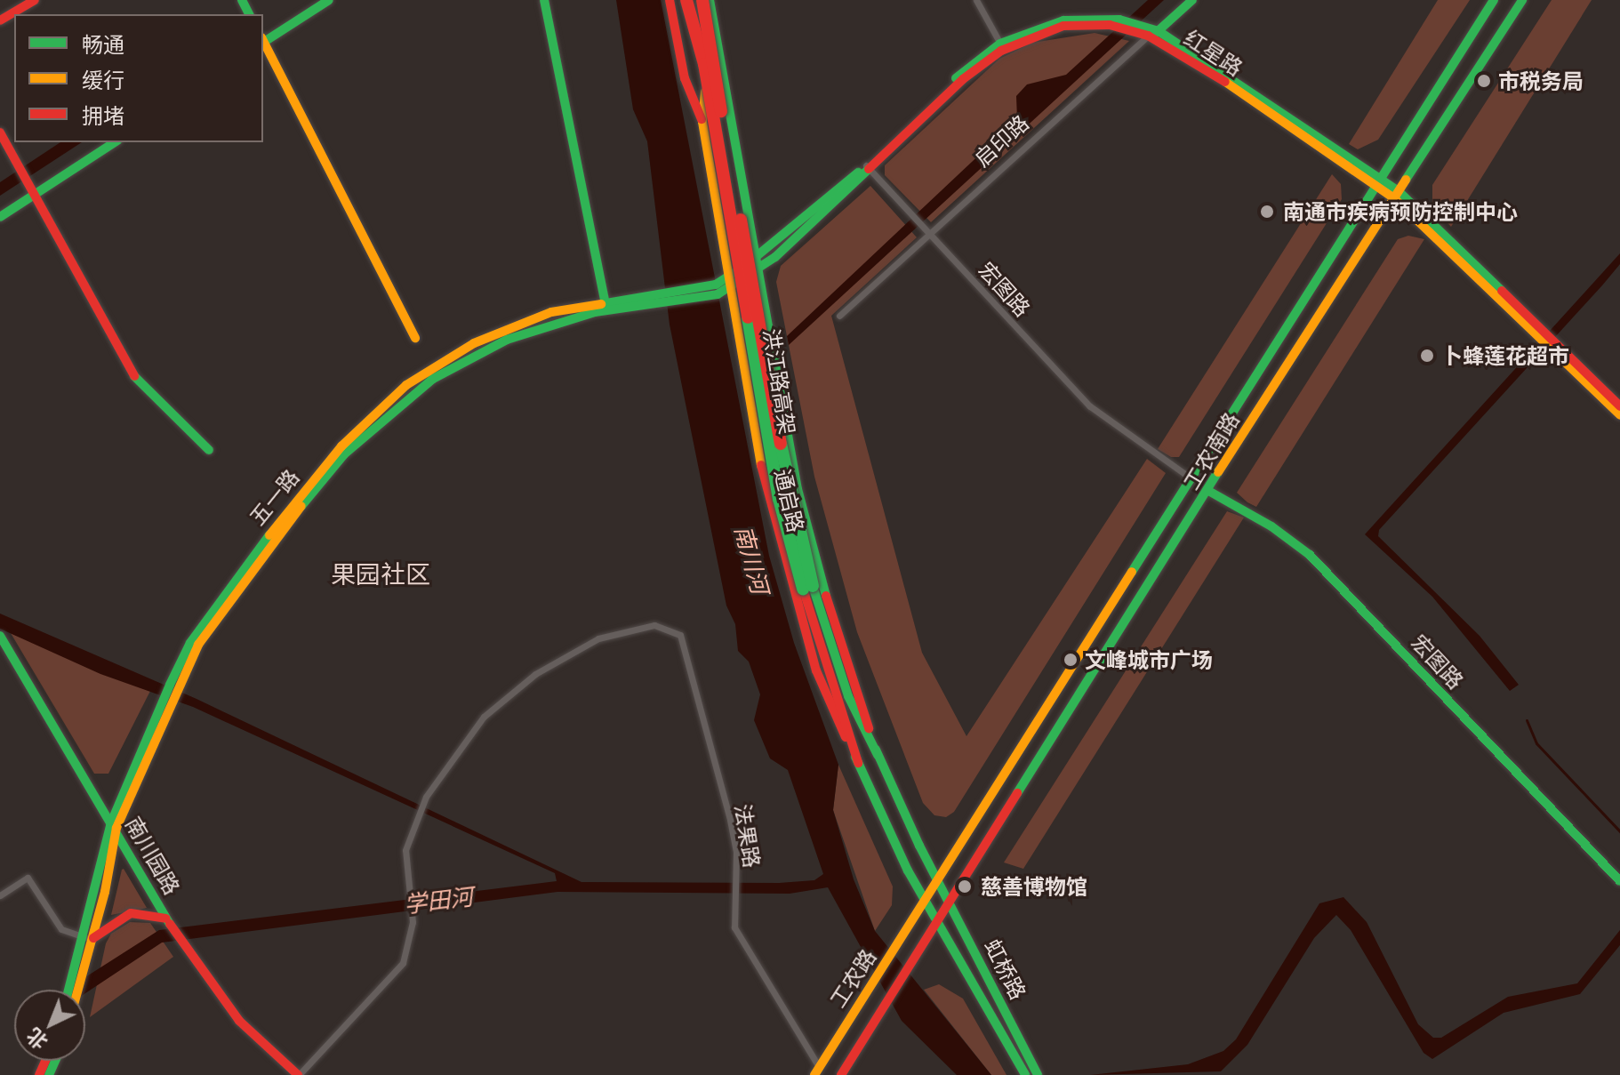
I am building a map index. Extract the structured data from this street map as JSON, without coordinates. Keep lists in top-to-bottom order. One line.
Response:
{"streets":{"main road":["红星路","启印路","宏图路","洪江路高架","工农南路","五一路","通启路","南川园路","虹桥路","工农路"],"street":["法果路"]},"crossings":[["红星路","启印路"],["红星路","宏图路"],["红星路","工农南路"],["红星路","五一路"],["红星路","通启路"],["启印路","宏图路"],["宏图路","工农南路"],["洪江路高架","通启路"],["工农南路","通启路"],["工农南路","虹桥路"],["工农南路","工农路"],["五一路","通启路"],["五一路","南川园路"],["通启路","虹桥路"],["通启路","工农路"],["法果路","南川园路"],["法果路","工农路"],["虹桥路","工农路"]],"districts":["果园社区"],"water":["南川河","学田河"],"places":["市税务局","南通市疾病预防控制中心","卜蜂莲花超市","文峰城市广场","慈善博物馆"],"legend":["畅通","缓行","拥堵"],"north":"bottom left"}
